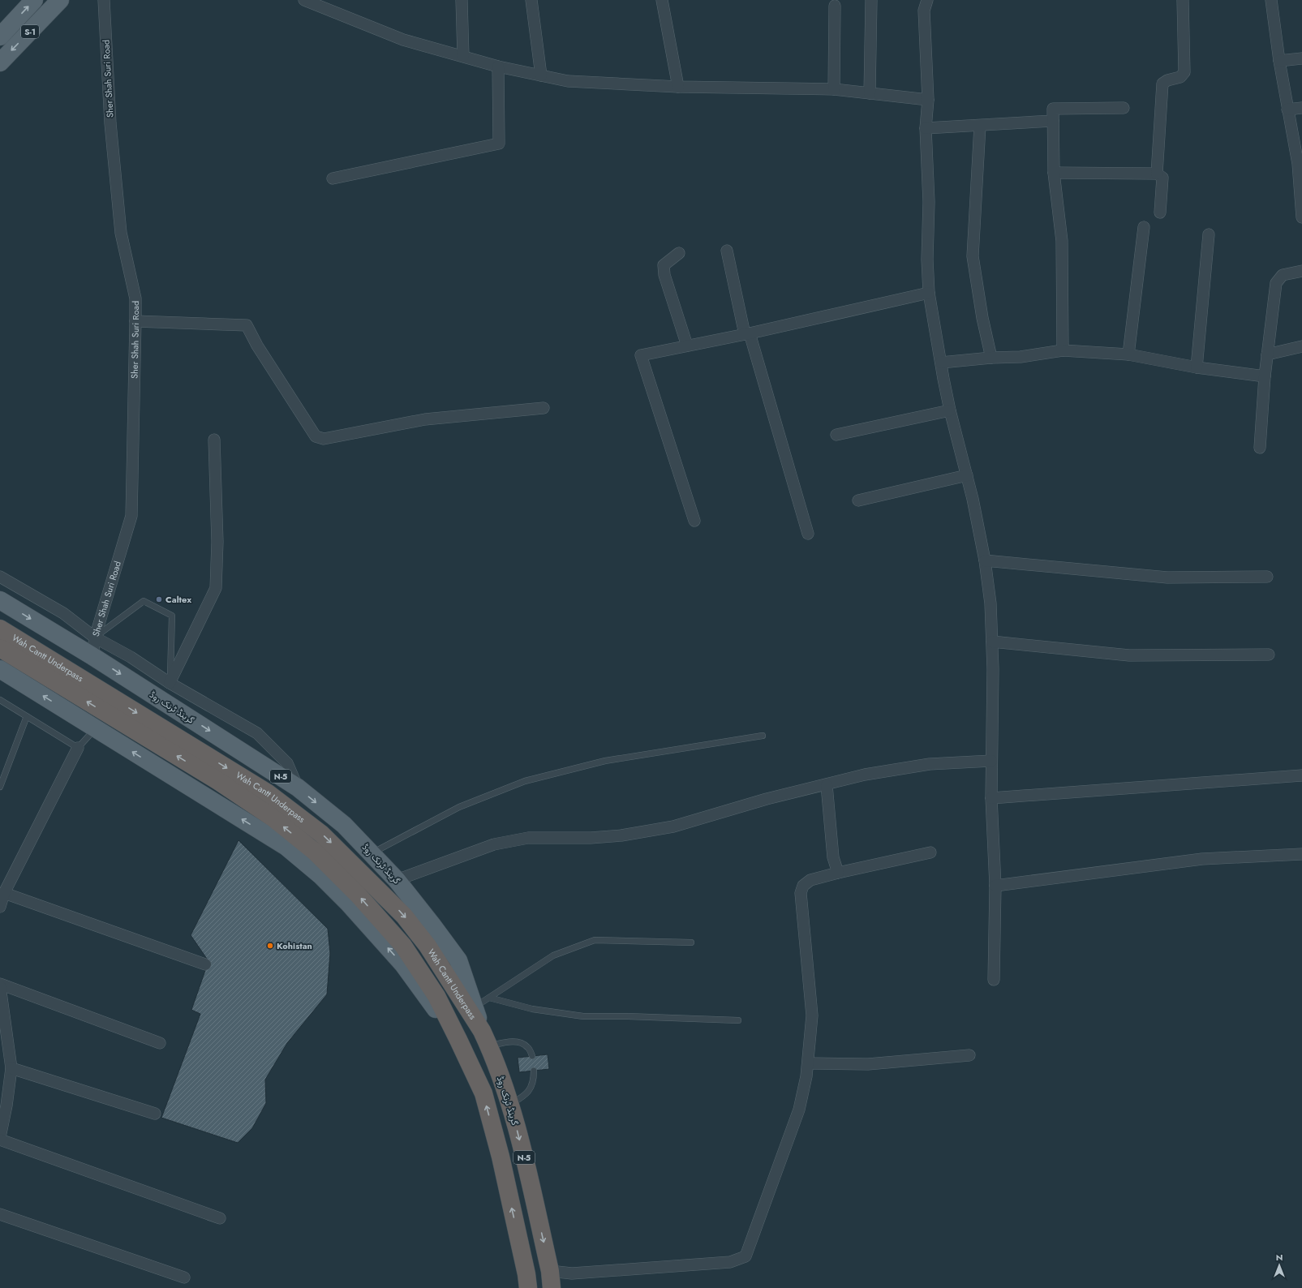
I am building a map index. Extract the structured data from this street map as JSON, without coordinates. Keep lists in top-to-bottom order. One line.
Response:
{"streets":{"highway":["Wah Cantt Underpass","گرینڈ ٹرنک روڈ","N-5"],"main road":["S-1"],"street":["Sher Shah Suri Road"]},"crossings":[["Sher Shah Suri Road","گرینڈ ٹرنک روڈ"],["Wah Cantt Underpass","گرینڈ ٹرنک روڈ"],["Wah Cantt Underpass","N-5"]],"places":["Caltex","Kohistan"],"north":"top"}
